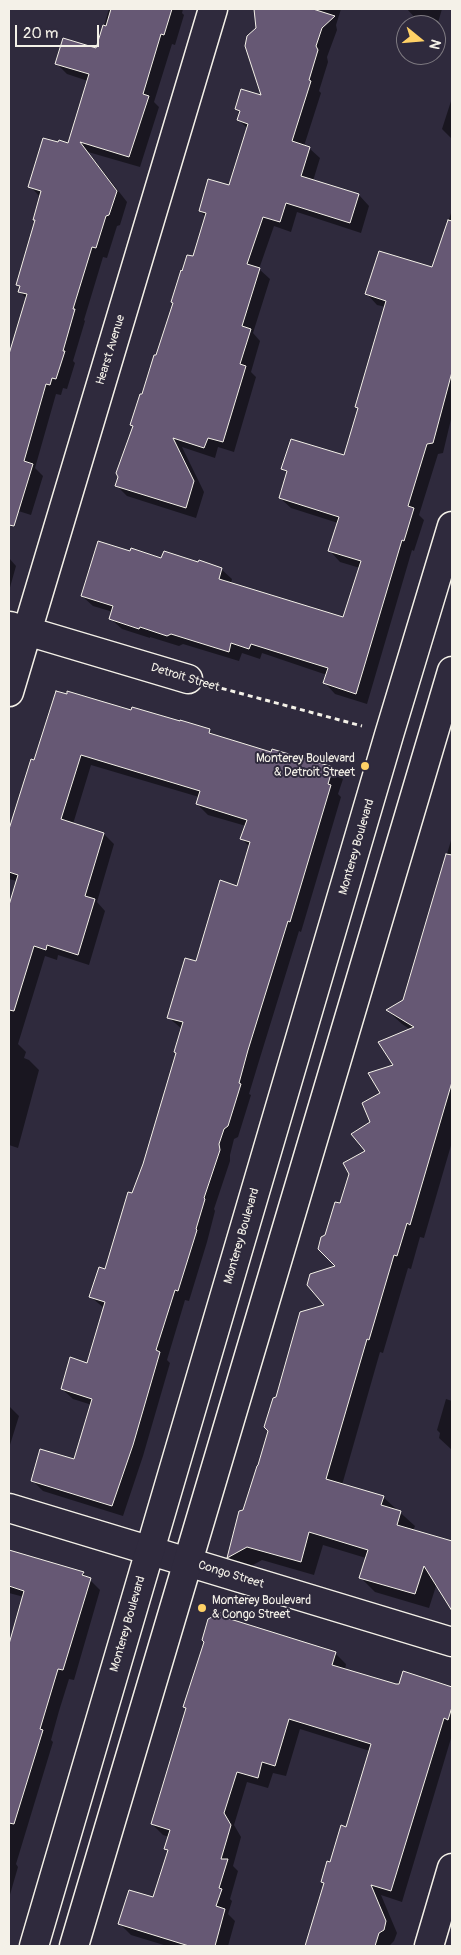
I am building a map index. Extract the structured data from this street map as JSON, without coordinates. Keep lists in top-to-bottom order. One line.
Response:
{"streets":{"main road":["Hearst Avenue","Detroit Street","Monterey Boulevard","Congo Street"]},"crossings":[["Hearst Avenue","Detroit Street"],["Monterey Boulevard","Congo Street"]],"places":["Monterey Boulevard & Detroit Street","Monterey Boulevard & Congo Street"],"scale_bar":"20 m","north":"right"}
